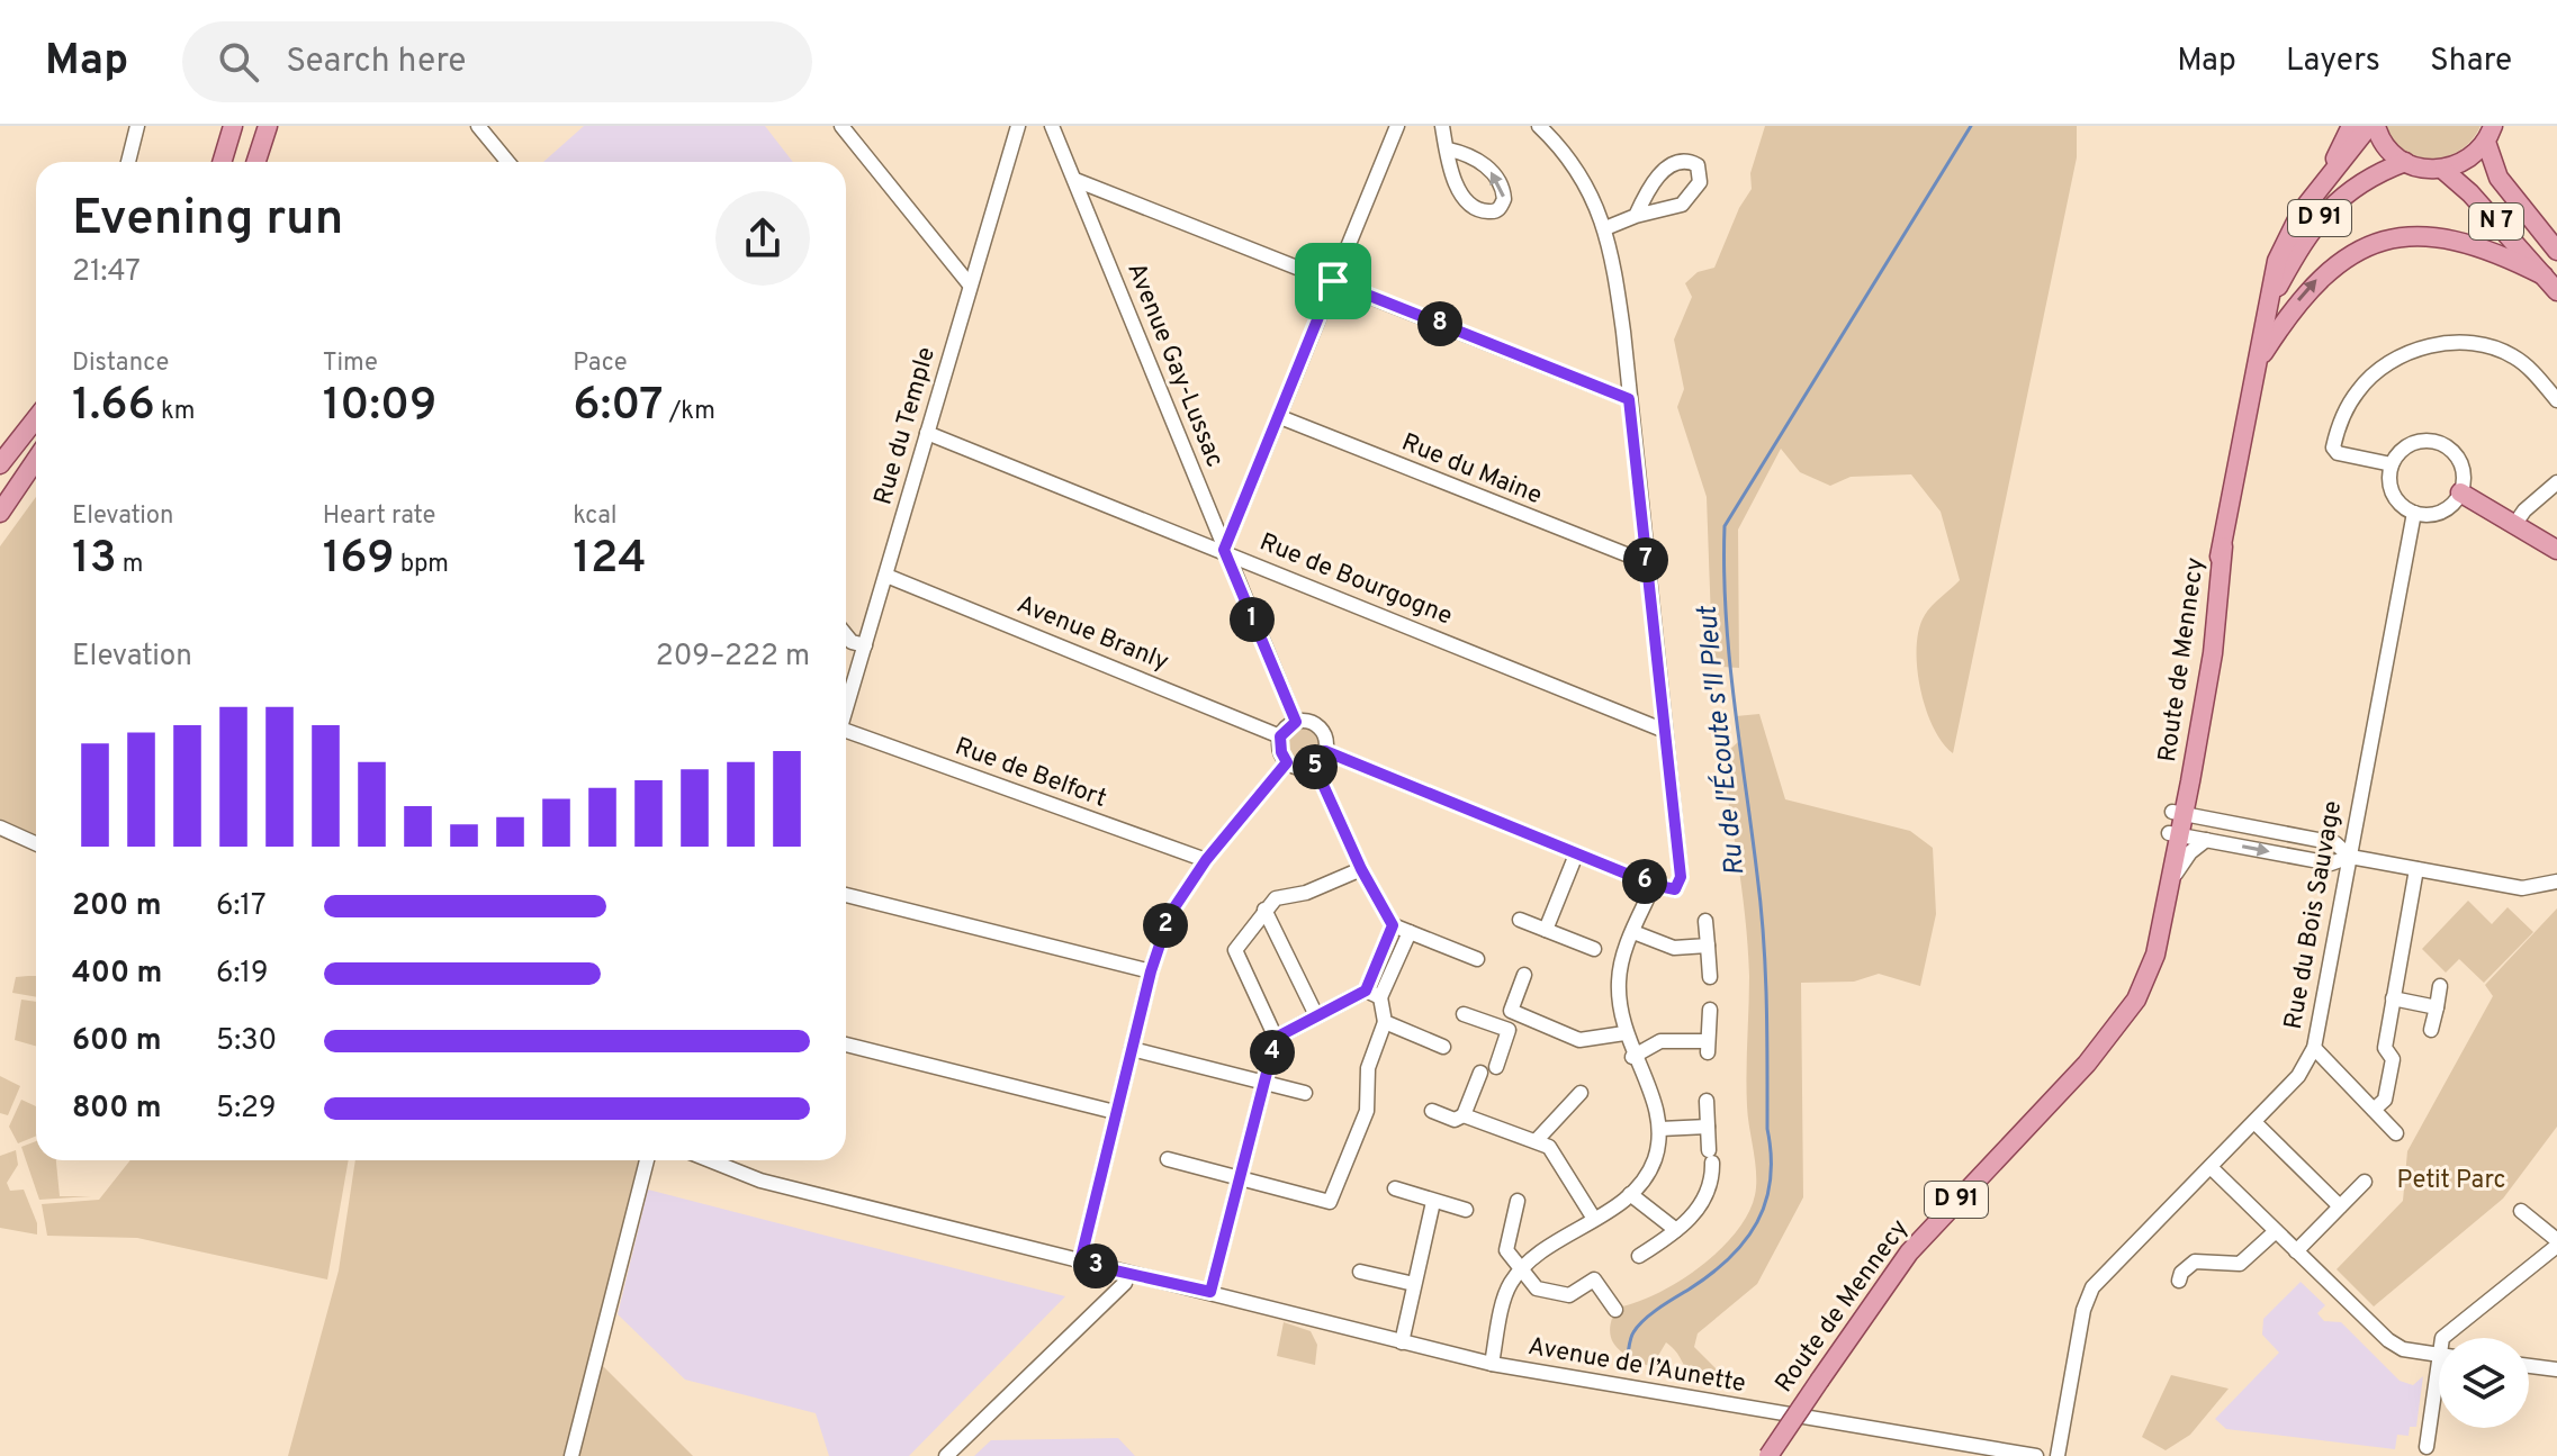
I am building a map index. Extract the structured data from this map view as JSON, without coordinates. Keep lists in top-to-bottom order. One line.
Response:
{"streets":{"main road":["D 91","N 7","Route de Mennecy"],"street":["Avenue Gay-Lussac","Rue du Temple","Rue du Maine","Rue de Bourgogne","Avenue Branly","Rue de Belfort","Rue du Bois Sauvage","Avenue de l’Aunette"]},"crossings":[["Avenue Gay-Lussac","Rue de Bourgogne"],["Avenue Gay-Lussac","Avenue Branly"],["Rue du Temple","Rue de Bourgogne"],["Rue du Temple","Avenue Branly"]],"water":["Ru de l'Écoute s'Il Pleut"],"parks":["Petit Parc"],"page":{"header":"Map","search":"Search here","nav":["Map","Layers","Share"],"heading":["Evening run","21:47"],"pins":["8","7","1","5","6","2","4","3"],"stats":[["Distance","1.66 km"],["Time","10:09"],["Pace","6:07 /km"],["Elevation","13 m"],["Heart rate","169 bpm"],["kcal","124"]],"chart":["Elevation","209–222 m"],"list":[{"name":"200 m","note":"6:17"},{"name":"400 m","note":"6:19"},{"name":"600 m","note":"5:30"},{"name":"800 m","note":"5:29"}]}}
